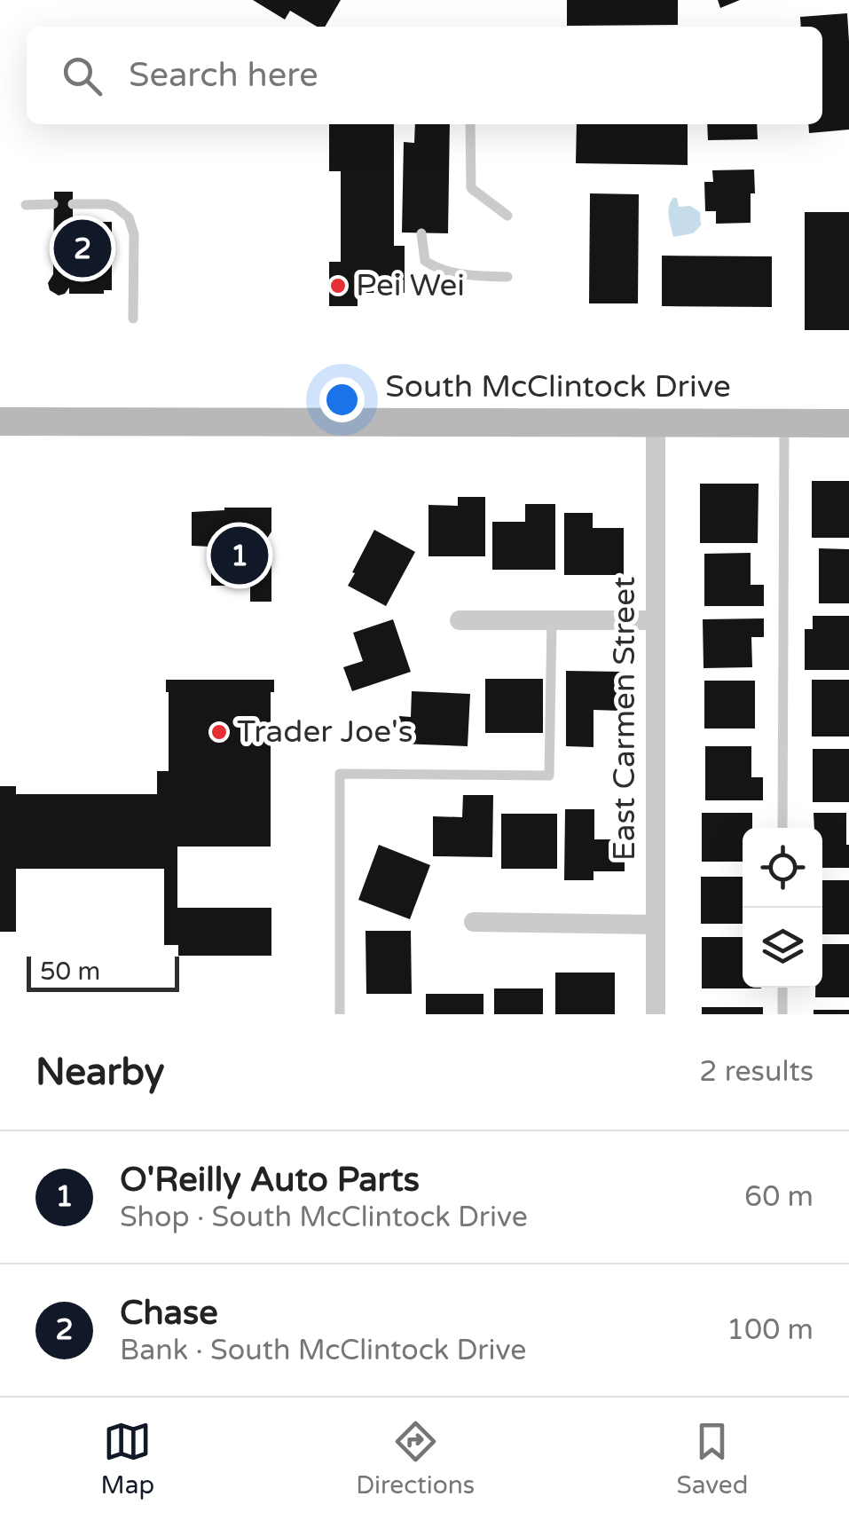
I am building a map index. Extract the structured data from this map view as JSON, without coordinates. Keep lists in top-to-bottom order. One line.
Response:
{"streets":{"main road":["South McClintock Drive"],"street":["East Carmen Street"]},"crossings":[["South McClintock Drive","East Carmen Street"]],"places":["Pei Wei","Trader Joe's"],"scale_bar":"50 m","page":{"search":"Search here","pins":["2","1"],"scale":"50 m","heading":["Nearby","2 results"],"list":[{"mark":"1","name":"O'Reilly Auto Parts","note":"Shop · South McClintock Drive","value":"60 m"},{"mark":"2","name":"Chase","note":"Bank · South McClintock Drive","value":"100 m"}],"nav":["Map","Directions","Saved"]}}
